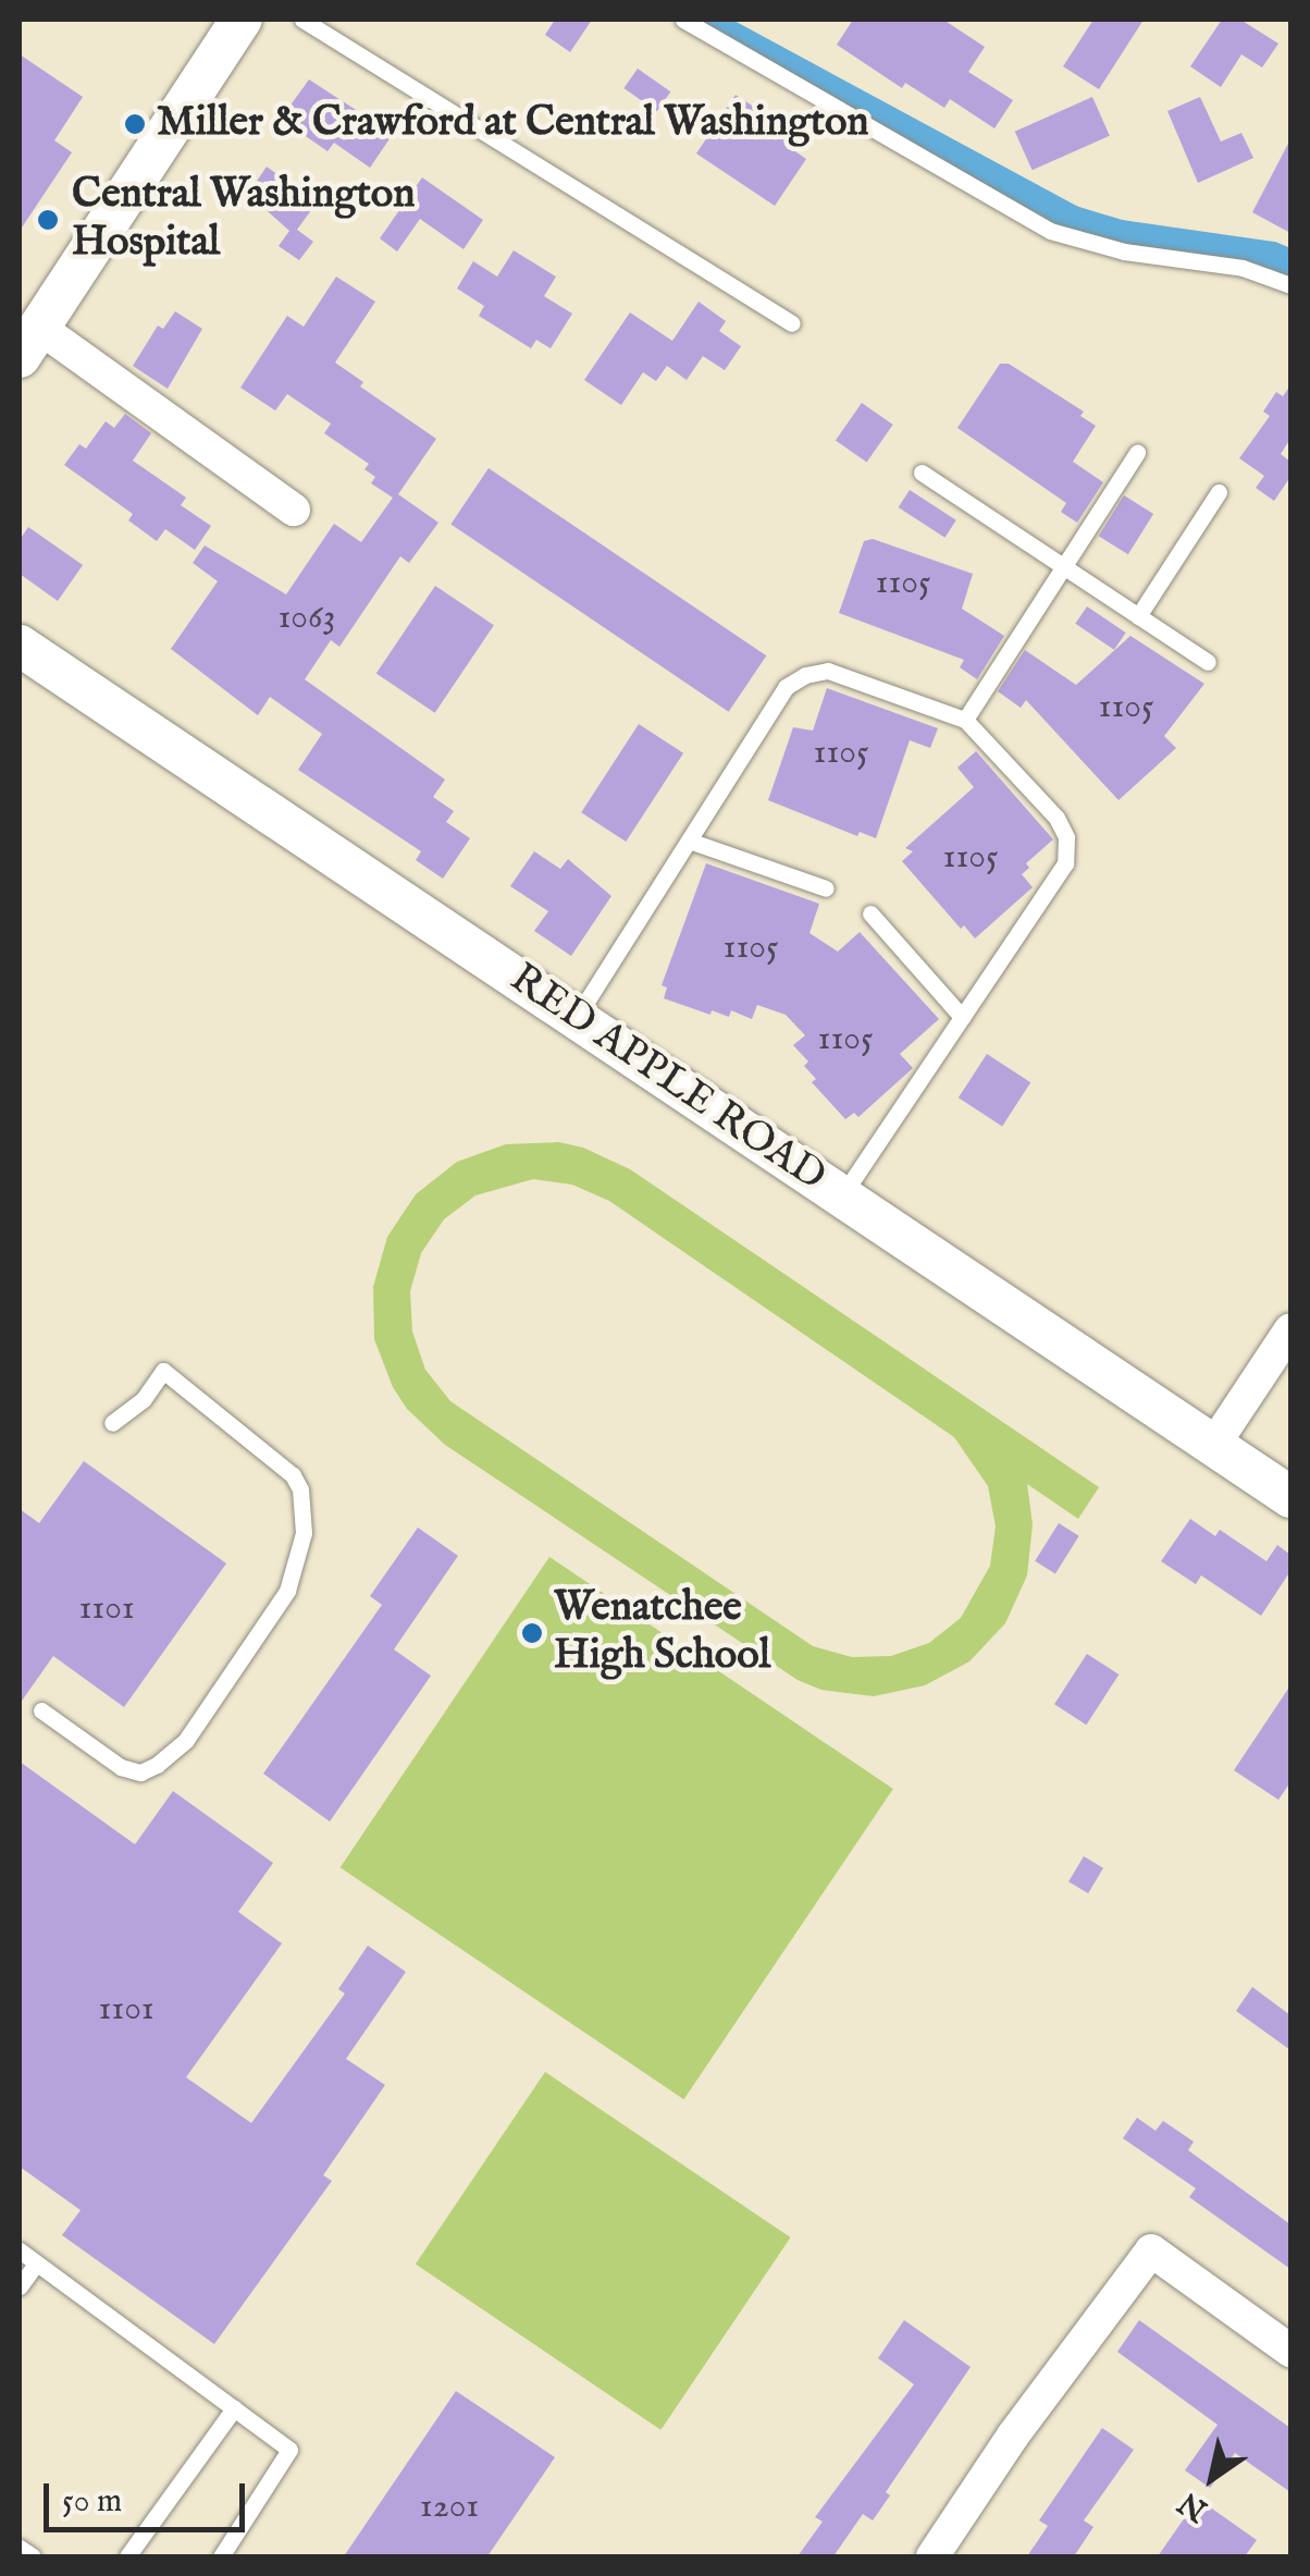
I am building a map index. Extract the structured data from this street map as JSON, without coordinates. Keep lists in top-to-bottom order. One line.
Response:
{"streets":{"street":["RED APPLE ROAD"]},"places":["Miller & Crawford at Central Washington","Central Washington Hospital","Wenatchee High School"],"house_numbers":["1105","1063","1105","1105","1105","1105","1105","1101","1101","1201"],"scale_bar":"50 m","north":"bottom left"}
